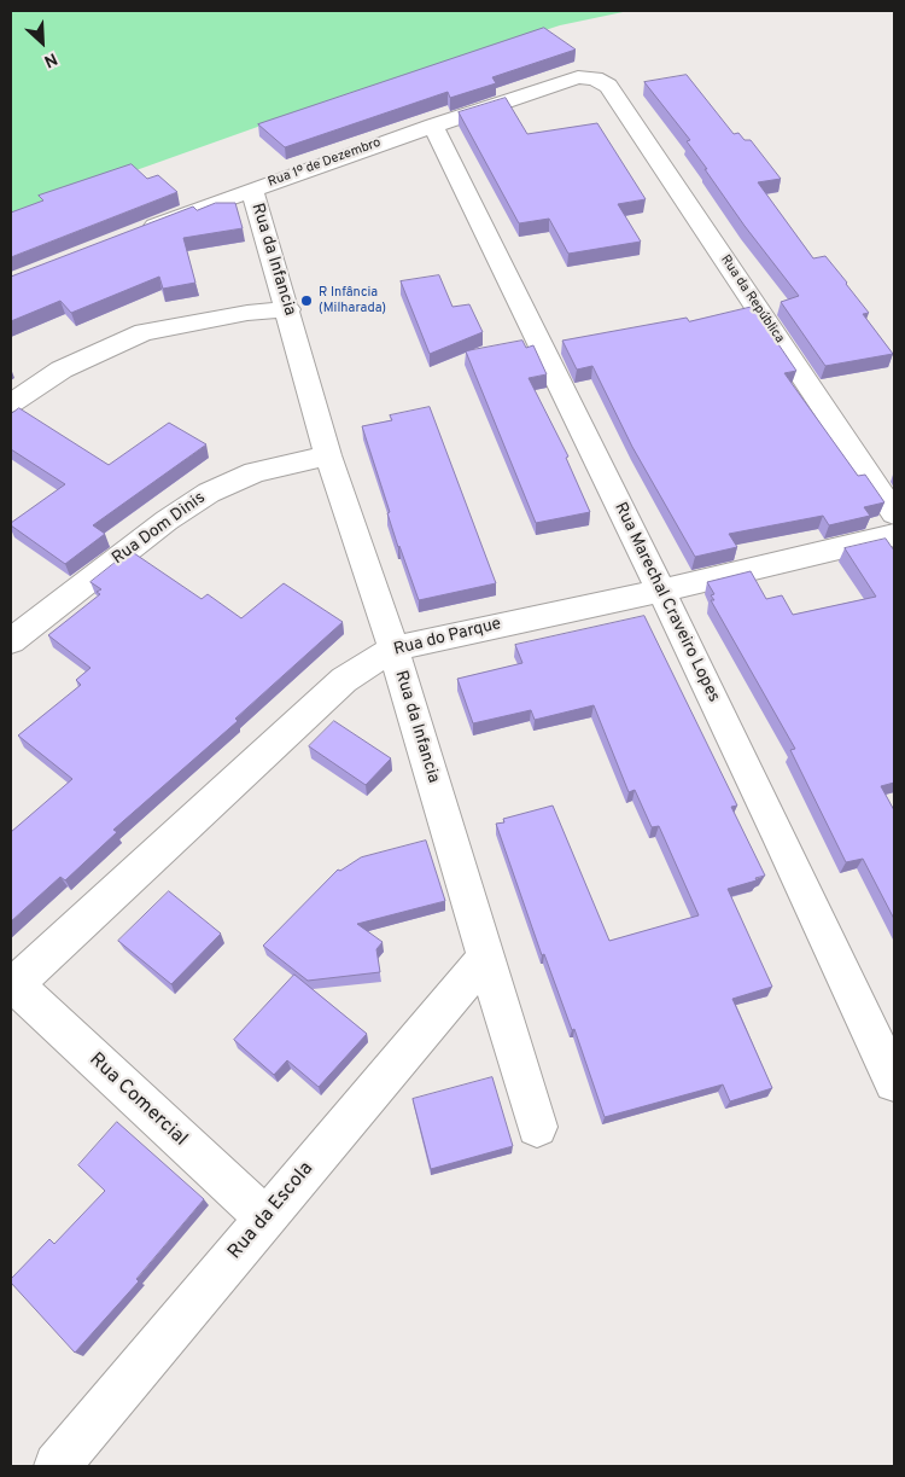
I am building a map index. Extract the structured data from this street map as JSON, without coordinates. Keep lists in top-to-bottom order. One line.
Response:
{"streets":{"street":["Rua 1º de Dezembro","Rua da Infancia","Rua da República","Rua Dom Dinis","Rua Marechal Craveiro Lopes","Rua do Parque","Rua Comercial","Rua da Escola"]},"crossings":[["Rua 1º de Dezembro","Rua da Infancia"],["Rua 1º de Dezembro","Rua da República"],["Rua 1º de Dezembro","Rua Marechal Craveiro Lopes"],["Rua da Infancia","Rua Dom Dinis"],["Rua da Infancia","Rua do Parque"],["Rua da Infancia","Rua da Escola"],["Rua Marechal Craveiro Lopes","Rua do Parque"],["Rua do Parque","Rua Comercial"],["Rua Comercial","Rua da Escola"]],"places":["R Infância (Milharada)"],"north":"bottom right"}
